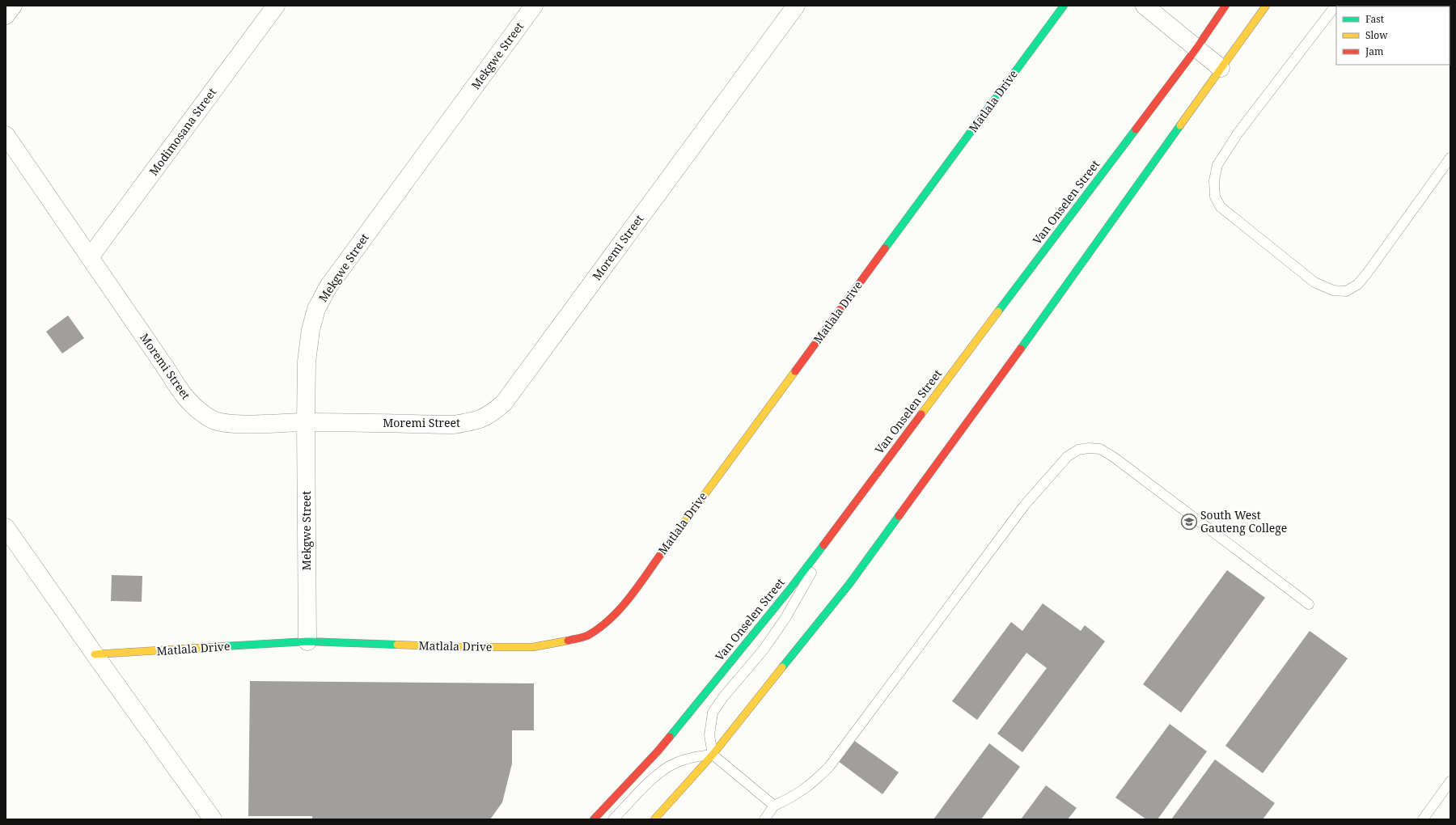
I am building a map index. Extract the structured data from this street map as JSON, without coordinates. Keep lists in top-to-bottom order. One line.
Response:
{"streets":{"main road":["Matlala Drive","Van Onselen Street"],"street":["Mekgwe Street","Modimosana Street","Moremi Street"]},"crossings":[["Mekgwe Street","Matlala Drive"],["Mekgwe Street","Moremi Street"],["Modimosana Street","Moremi Street"]],"places":{"school or university":["South West Gauteng College"]},"legend":["Fast","Slow","Jam"]}
